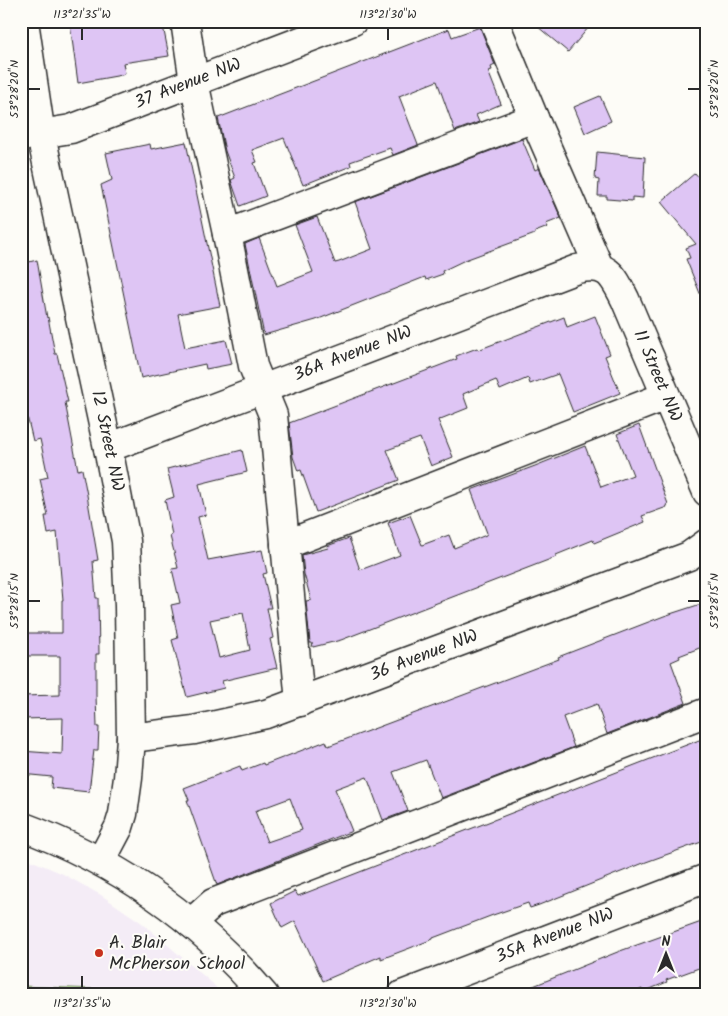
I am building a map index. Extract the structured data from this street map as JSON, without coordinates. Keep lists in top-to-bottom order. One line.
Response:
{"streets":{"street":["37 Avenue NW","36A Avenue NW","11 Street NW","12 Street NW","36 Avenue NW","35A Avenue NW"]},"crossings":[["37 Avenue NW","12 Street NW"],["36A Avenue NW","11 Street NW"],["36A Avenue NW","12 Street NW"],["12 Street NW","36 Avenue NW"]],"places":["A. Blair McPherson School"],"north":"top","coordinates":["113°21'35\"W","113°21'30\"W","53°28'20\"N","53°28'15\"N"]}
